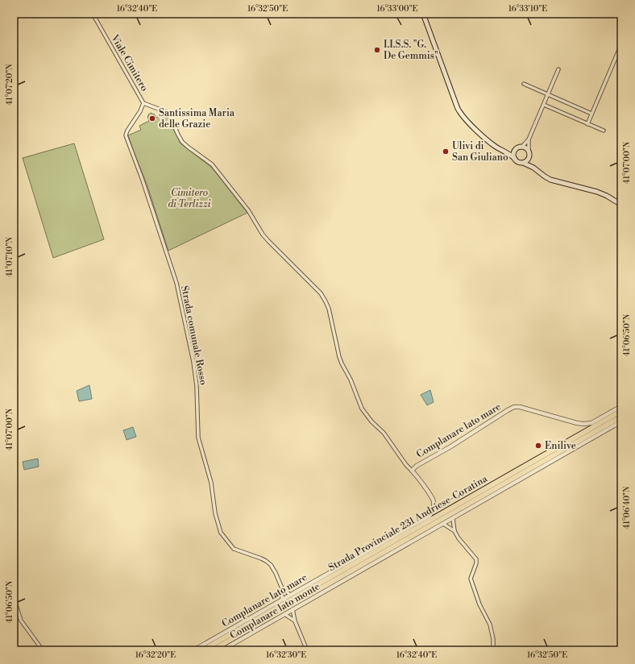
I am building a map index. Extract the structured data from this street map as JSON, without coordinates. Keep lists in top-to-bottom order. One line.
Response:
{"streets":{"highway":["Strada Provinciale 231 Andriese-Coratina"],"street":["Viale Cimitero","Strada comunale Rosso","Complanare lato mare","Complanare lato monte"]},"crossings":[["Viale Cimitero","Strada comunale Rosso"],["Strada comunale Rosso","Complanare lato mare"]],"parks":["Cimitero di Terlizzi"],"places":["I.I.S.S. \"G. De Gemmis\"","Santissima Maria delle Grazie","Ulivi di San Giuliano","Enilive"],"coordinates":["16°32'40\"E","16°32'50\"E","16°33'00\"E","16°33'10\"E","41°07'20\"N","41°07'00\"N","41°07'10\"N","41°06'50\"N","41°06'40\"N","16°32'20\"E","16°32'30\"E"]}
